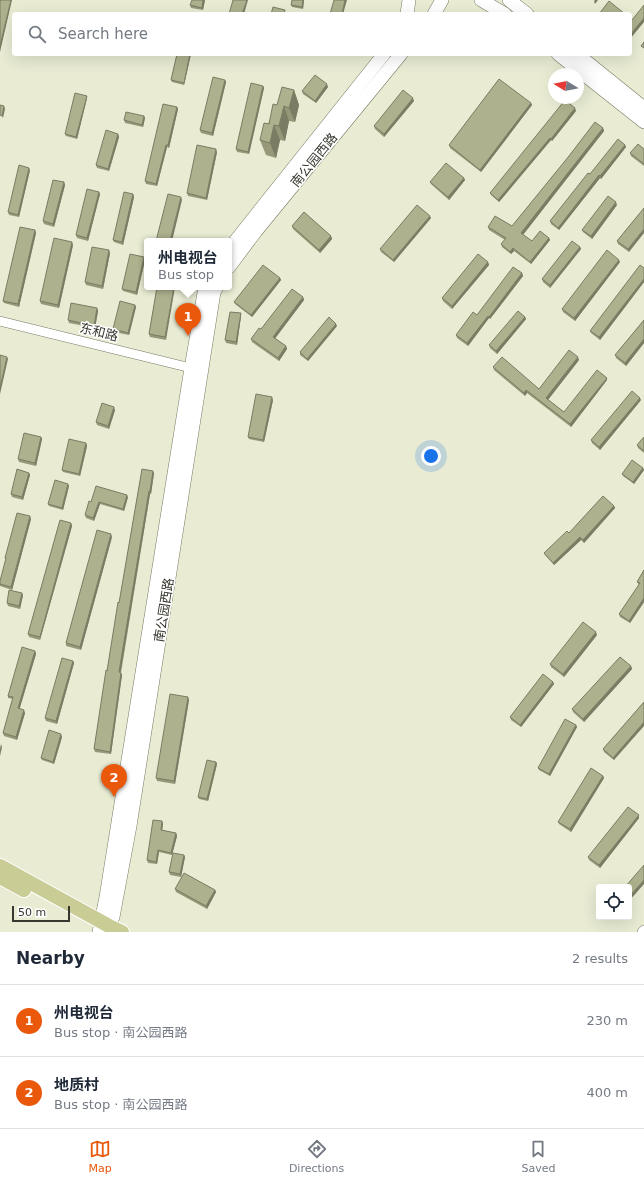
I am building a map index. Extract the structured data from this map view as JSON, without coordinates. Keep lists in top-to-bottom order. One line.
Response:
{"streets":{"main road":["南公园西路"],"street":["东和路"]},"crossings":[["南公园西路","东和路"]],"scale_bar":"50 m","north":"left","page":{"search":"Search here","popup":["州电视台","Bus stop"],"pins":["1","2"],"scale":"50 m","heading":["Nearby","2 results"],"list":[{"mark":"1","name":"州电视台","note":"Bus stop · 南公园西路","value":"230 m"},{"mark":"2","name":"地质村","note":"Bus stop · 南公园西路","value":"400 m"}],"nav":["Map","Directions","Saved"]}}
